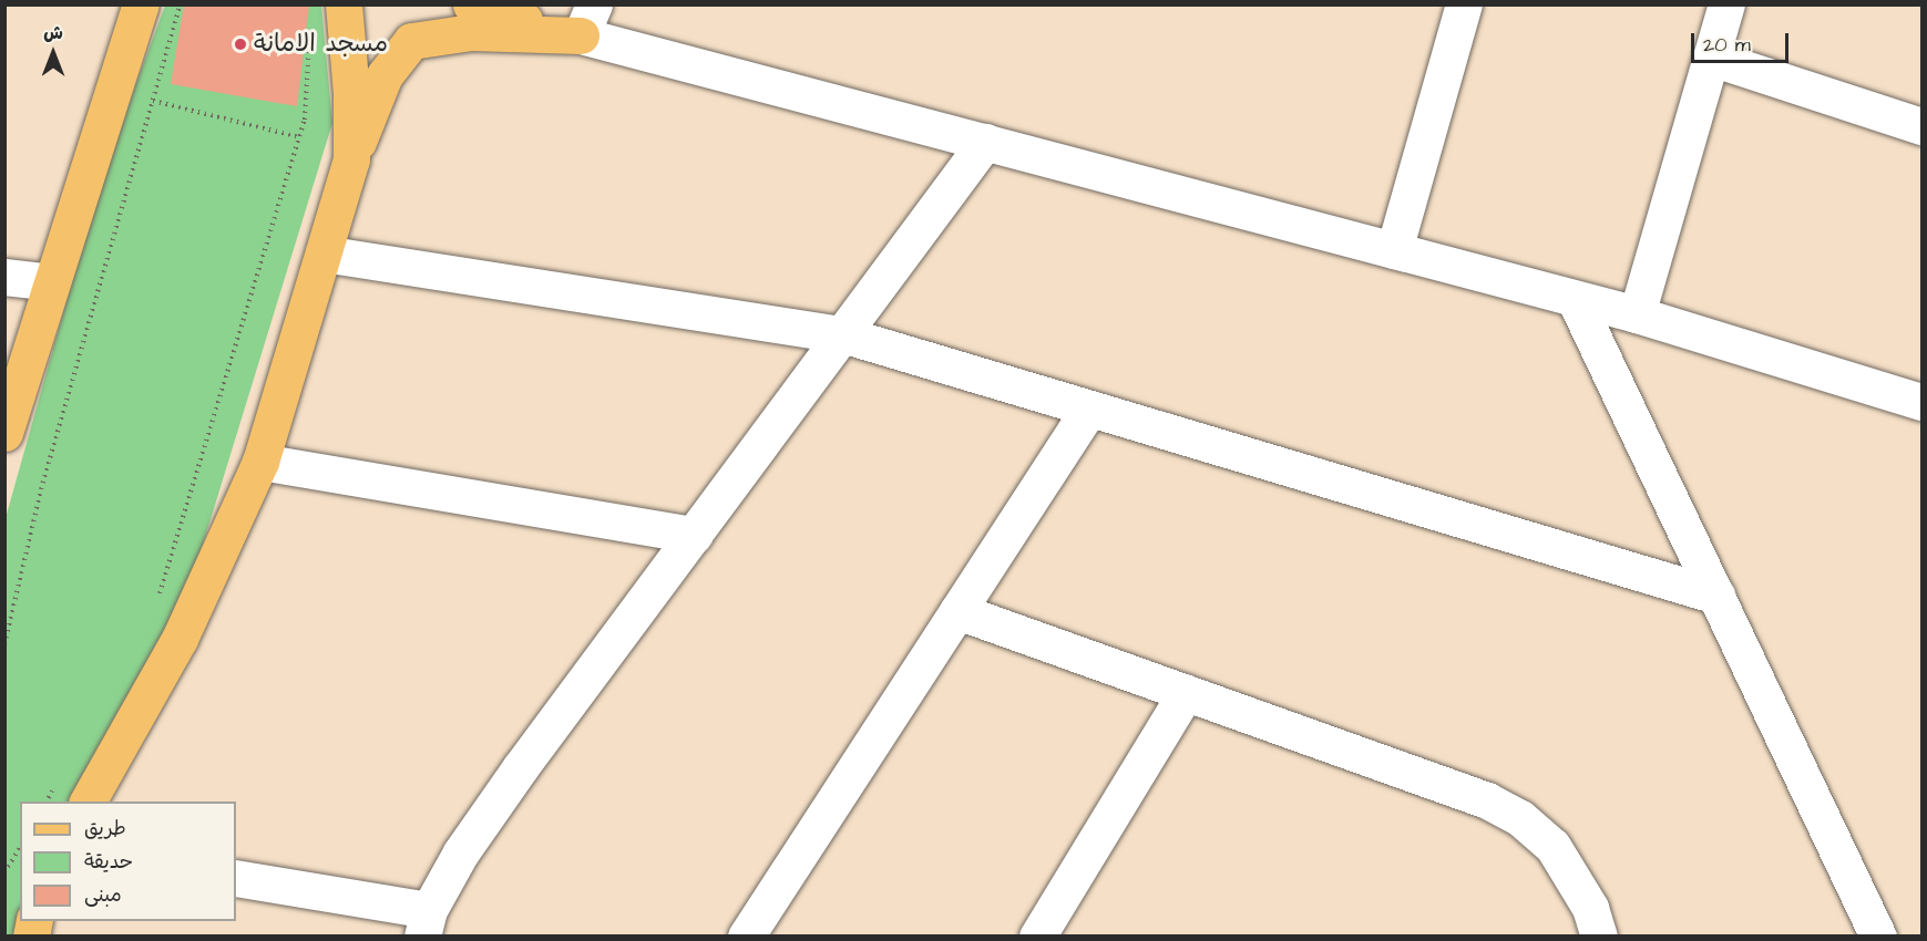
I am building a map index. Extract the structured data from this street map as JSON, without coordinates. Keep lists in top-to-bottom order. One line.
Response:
{"places":["مسجد الامانة"],"legend":["طريق","حديقة","مبنى"],"scale_bar":"20 m","north":"top"}
